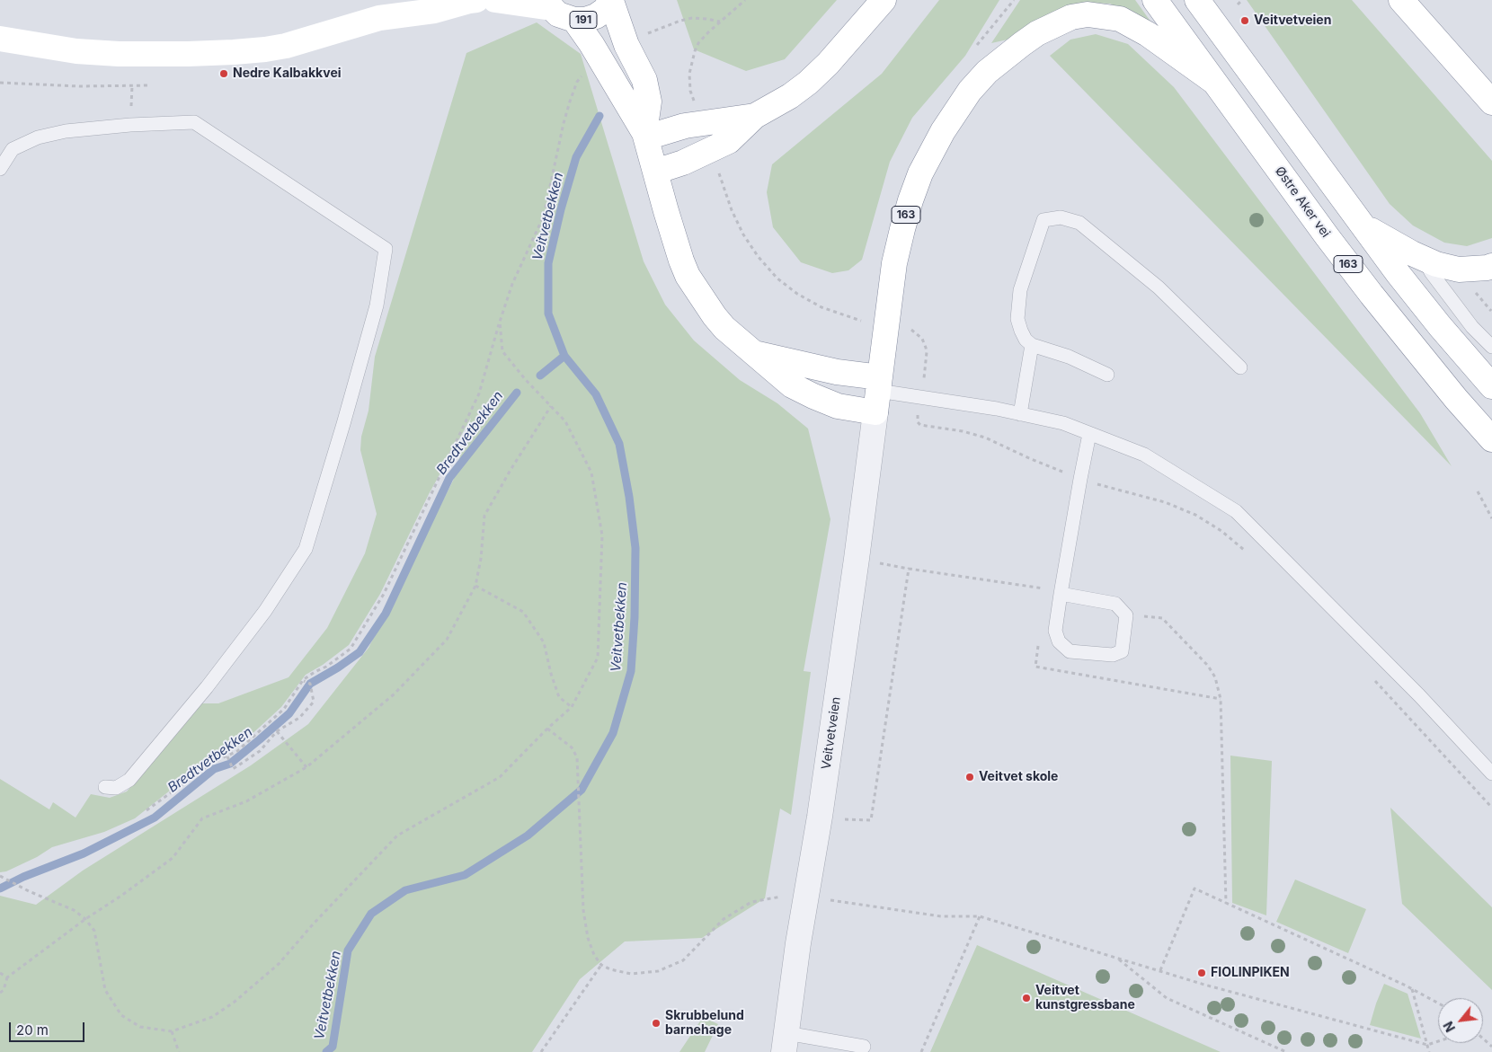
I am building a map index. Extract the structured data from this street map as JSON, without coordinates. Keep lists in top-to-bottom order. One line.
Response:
{"streets":{"main road":["191","Østre Aker vei","163"],"street":["Veitvetveien"]},"crossings":[["Østre Aker vei","163"],["163","Veitvetveien"]],"water":["Veitvetbekken","Bredtvetbekken"],"places":["Veitvetveien","Nedre Kalbakkvei","Veitvet skole","FIOLINPIKEN","Veitvet kunstgressbane","Skrubbelund barnehage"],"scale_bar":"20 m","north":"bottom left"}
